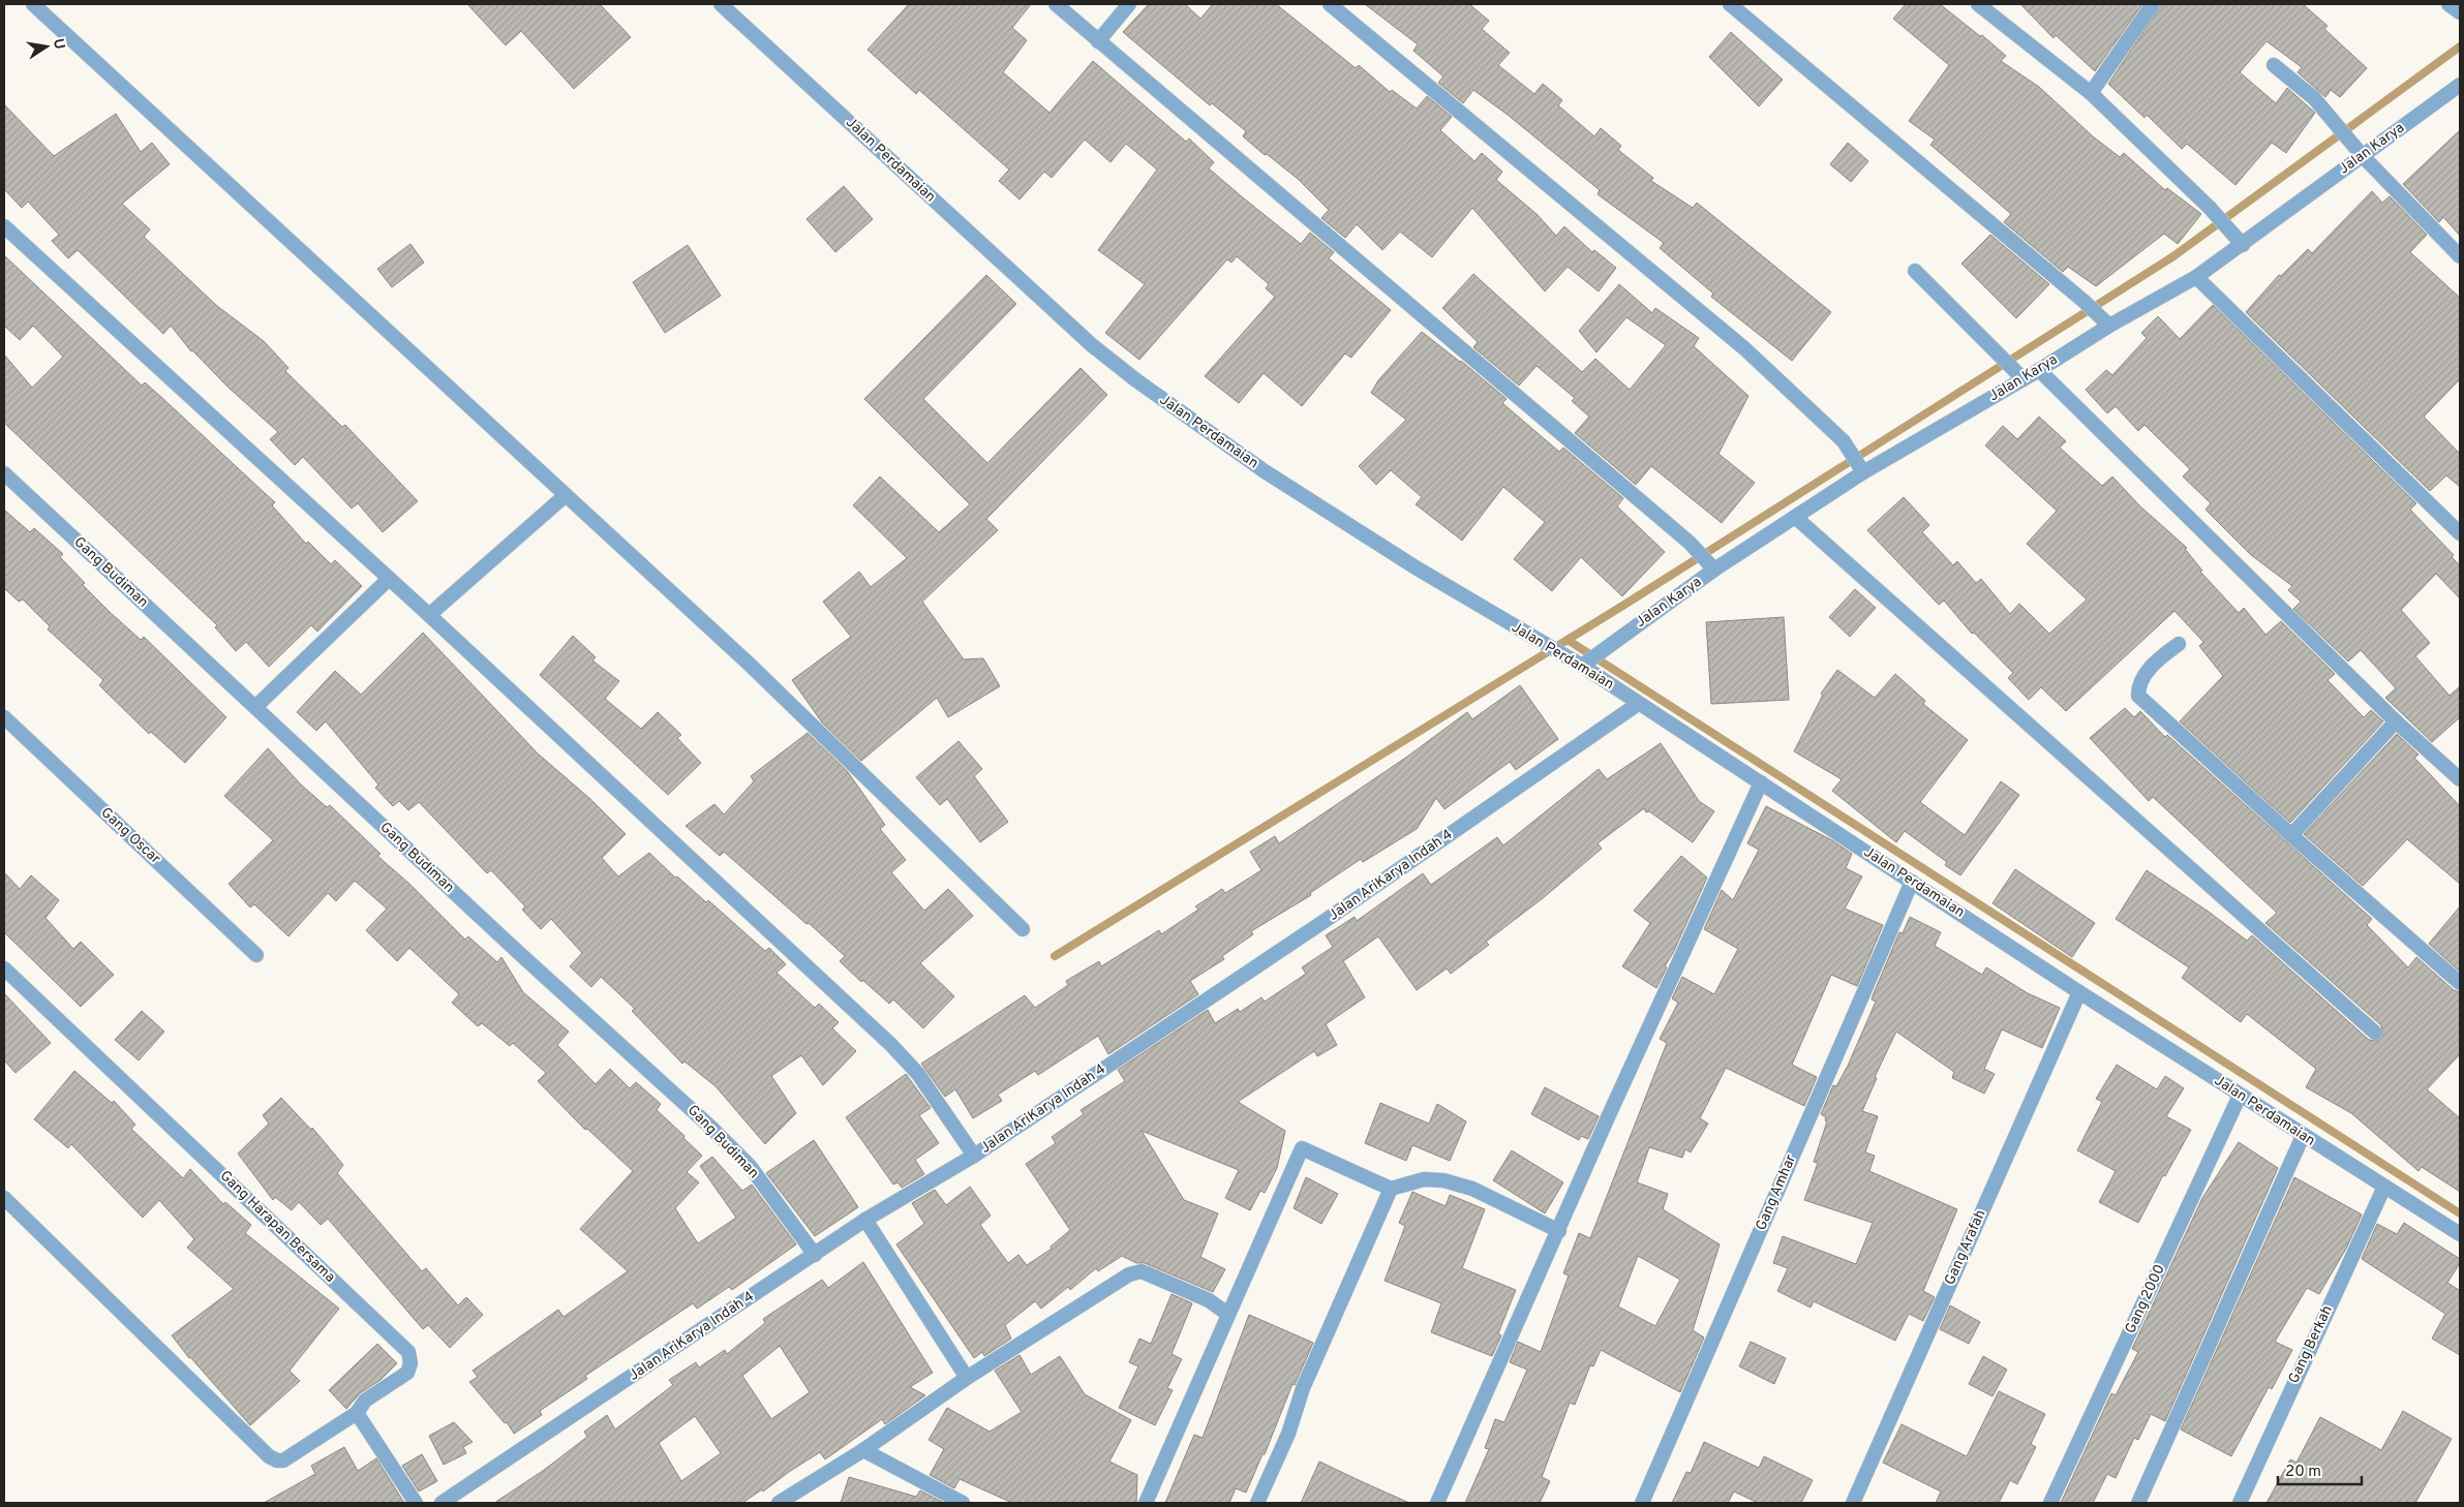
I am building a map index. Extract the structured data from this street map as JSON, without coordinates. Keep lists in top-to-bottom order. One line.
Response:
{"streets":{"street":["Jalan Karya","Jalan Perdamaian","Gang Budiman","Gang Oscar","Jalan AriKarya Indah 4","Gang Amhar","Gang Harapan Bersama","Gang Arafah","Gang 2000","Gang Berkah"]},"crossings":[["Jalan Karya","Jalan Perdamaian"],["Jalan Perdamaian","Jalan AriKarya Indah 4"],["Jalan Perdamaian","Gang Amhar"],["Jalan Perdamaian","Gang Arafah"],["Jalan Perdamaian","Gang 2000"],["Jalan Perdamaian","Gang Berkah"],["Gang Budiman","Jalan AriKarya Indah 4"]],"scale_bar":"20 m","north":"right"}
